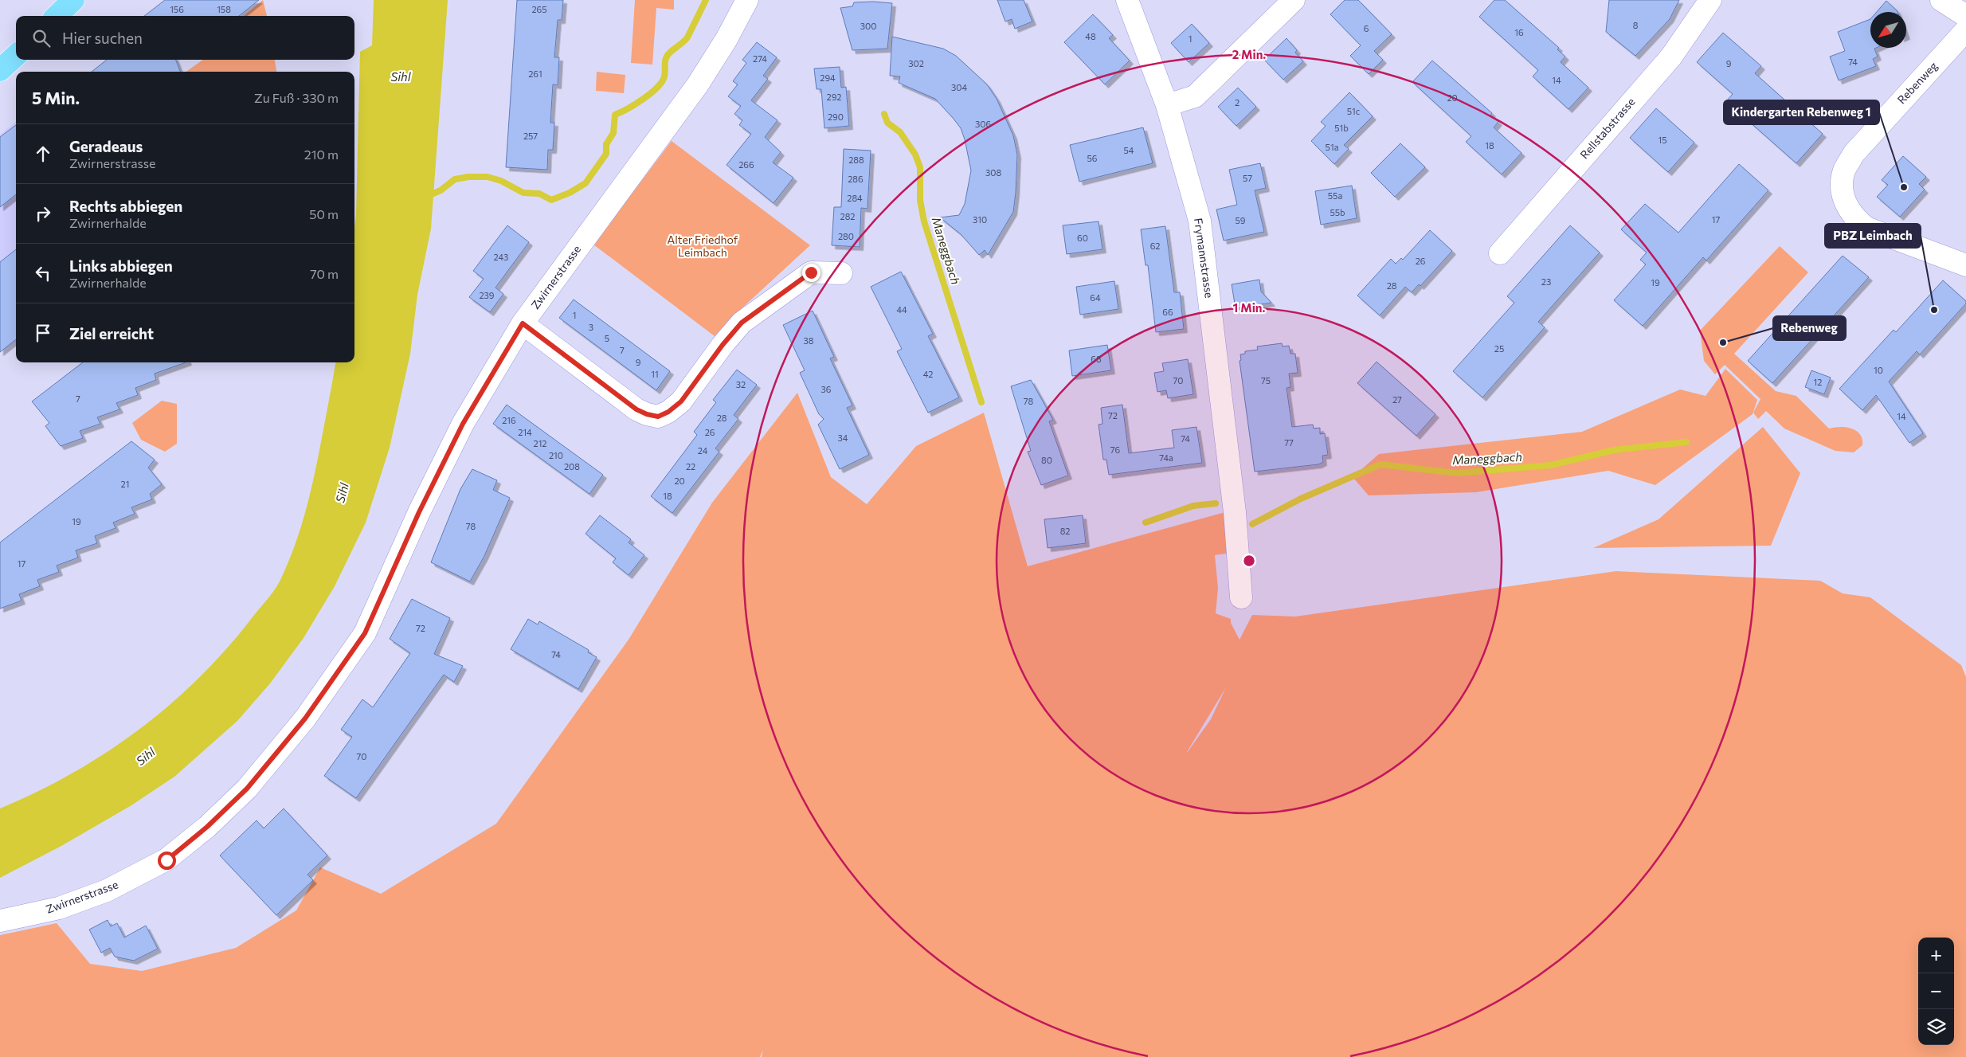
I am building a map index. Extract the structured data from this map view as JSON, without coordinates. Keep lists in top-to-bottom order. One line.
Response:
{"streets":{"street":["Rebenweg","Rellstabstrasse","Frymannstrasse","Zwirnerstrasse"]},"water":["Sihl","Maneggbach"],"parks":["Alter Friedhof Leimbach"],"places":["Kindergarten Rebenweg 1","PBZ Leimbach","Rebenweg"],"house_numbers":["156","158","265","8","300","6","16","48","1","274","74","302","9","261","294","14","304","292","20","2","51c","290","306","51b","257","15","18","51a","54","56","288","266","308","57","286","55a","284","55b","282","310","17","59","280","60","62","243","26","23","19","28","239","64","44","66","1","3","5","38","25","7","68","9","10","11","42","70","75","12","32","36","7","27","78","72","14","28","216","214","26","34","74","77","212","76","24","210","74a","80","208","22","20","21","18","19","78","82","17","72","74","70"],"north":"bottom left","page":{"search":"Hier suchen","heading":["5 Min.","Zu Fuß · 330 m"],"list":[["Geradeaus","Zwirnerstrasse","210 m"],["Rechts abbiegen","Zwirnerhalde","50 m"],["Links abbiegen","Zwirnerhalde","70 m"],"Ziel erreicht"],"map_buttons":["+","−"]},"rings":["2 Min.","1 Min."]}
